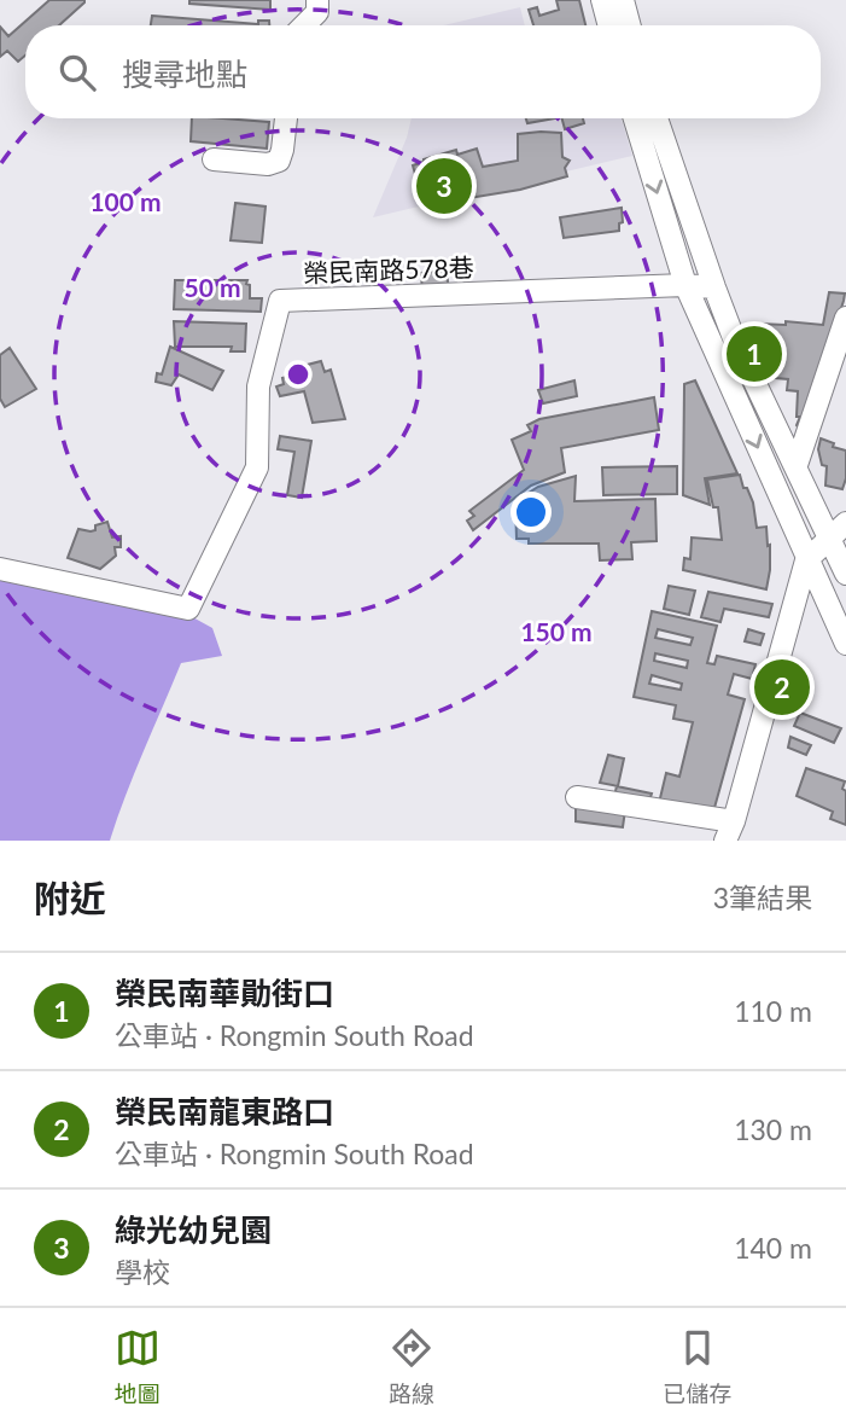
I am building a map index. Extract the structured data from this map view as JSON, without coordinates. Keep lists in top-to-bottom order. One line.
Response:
{"streets":{"street":["榮民南路578巷"]},"page":{"search":"搜尋地點","pins":["3","1","2"],"heading":["附近","3筆結果"],"list":[{"mark":"1","name":"榮民南華勛街口","note":"公車站 · Rongmin South Road","value":"110 m"},{"mark":"2","name":"榮民南龍東路口","note":"公車站 · Rongmin South Road","value":"130 m"},{"mark":"3","name":"綠光幼兒園","note":"學校","value":"140 m"}],"nav":["地圖","路線","已儲存"]},"rings":["100 m","50 m","150 m"]}
